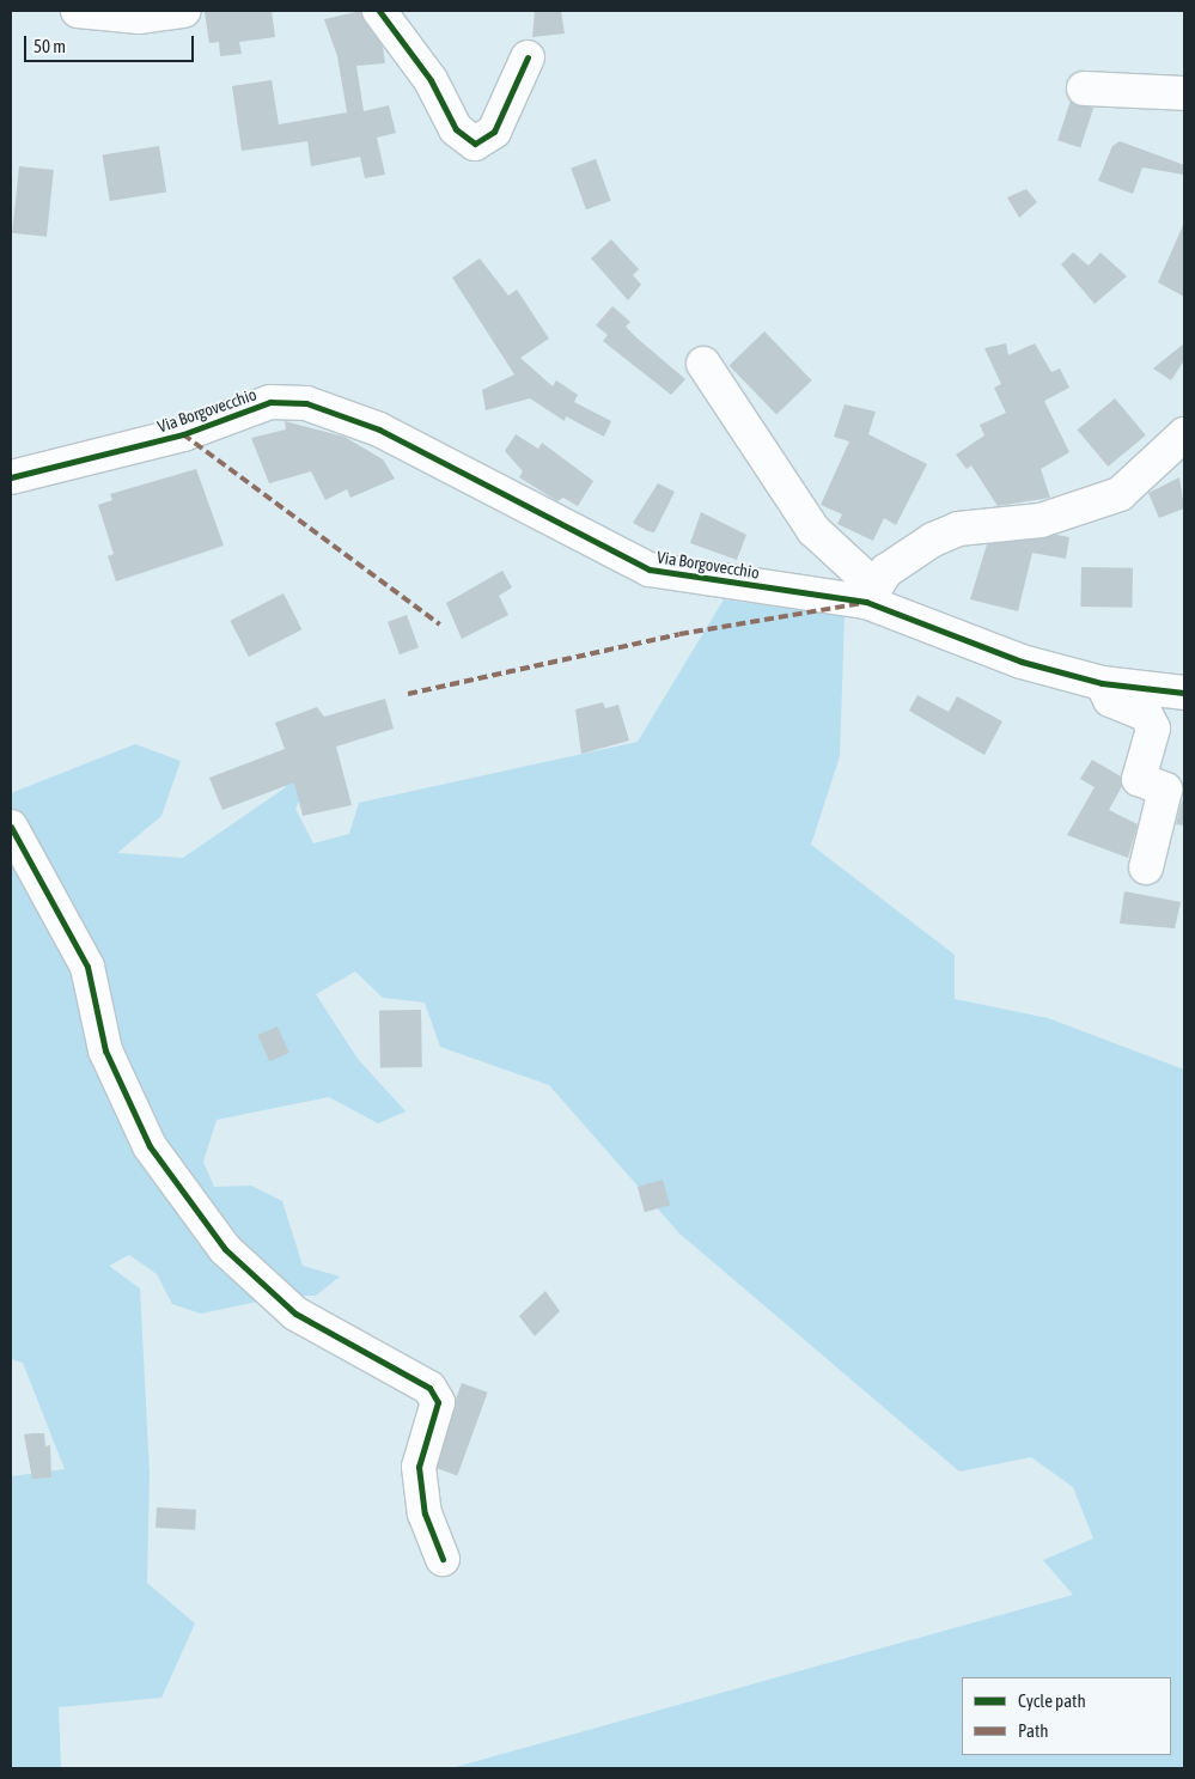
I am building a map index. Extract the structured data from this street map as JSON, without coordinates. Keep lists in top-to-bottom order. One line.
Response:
{"streets":{"street":["Via Borgovecchio"]},"legend":["Cycle path","Path"],"scale_bar":"50 m"}
